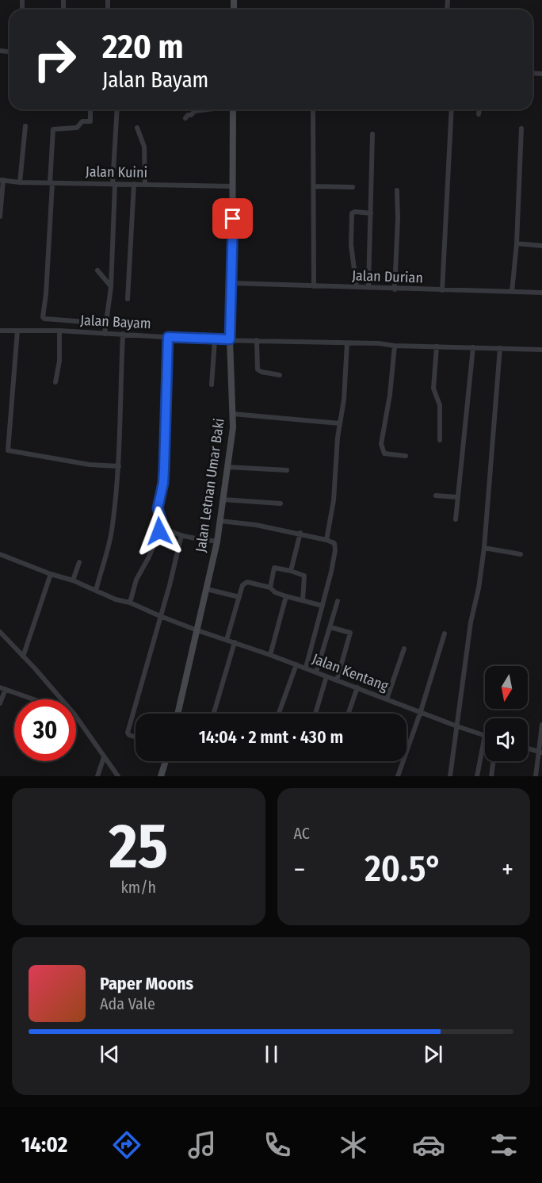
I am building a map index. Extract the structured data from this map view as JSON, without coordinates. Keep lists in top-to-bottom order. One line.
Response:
{"streets":{"street":["Jalan Kuini","Jalan Durian","Jalan Bayam","Jalan Letnan Umar Baki","Jalan Kentang"]},"crossings":[["Jalan Kuini","Jalan Letnan Umar Baki"],["Jalan Durian","Jalan Letnan Umar Baki"],["Jalan Bayam","Jalan Letnan Umar Baki"],["Jalan Letnan Umar Baki","Jalan Kentang"]],"north":"bottom","page":{"turn":["220 m","Jalan Bayam"],"limit":"30","trip":"14:04 · 2 mnt · 430 m","tile":[["25","km/h"],"AC"],"heat":["−","20.5°","+"],"song":["Paper Moons","Ada Vale"],"tabs":"14:02"}}
